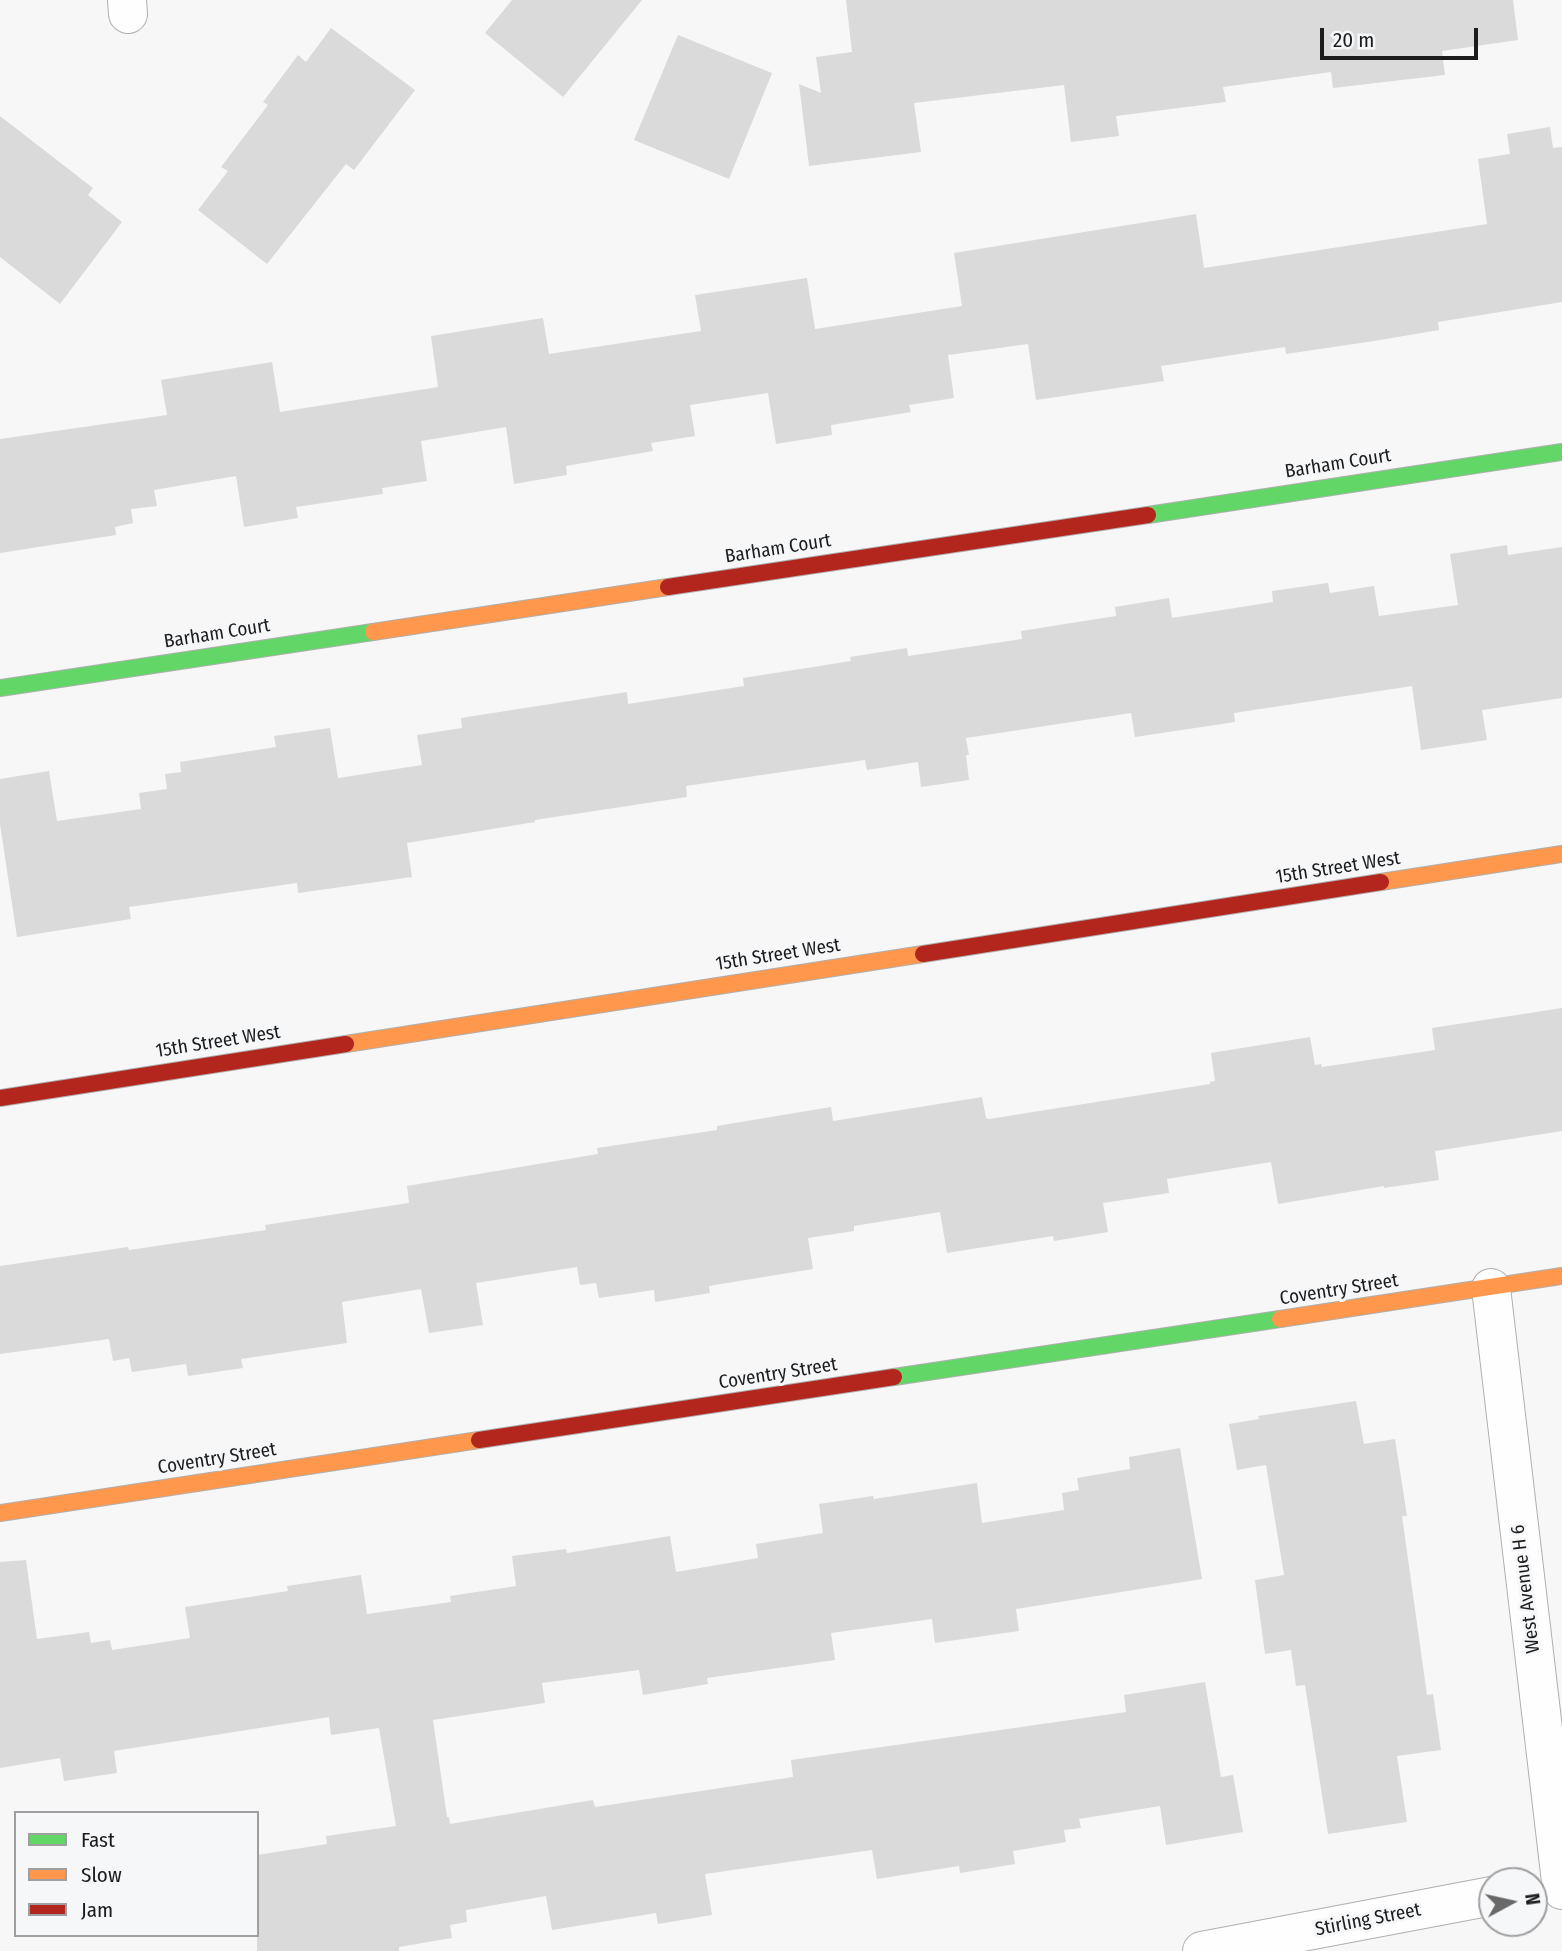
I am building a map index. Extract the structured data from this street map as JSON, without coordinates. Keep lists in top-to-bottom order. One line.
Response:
{"streets":{"street":["Barham Court","15th Street West","Coventry Street","West Avenue H 6","Stirling Street"]},"crossings":[["Coventry Street","West Avenue H 6"]],"legend":["Fast","Slow","Jam"],"scale_bar":"20 m","north":"right"}
